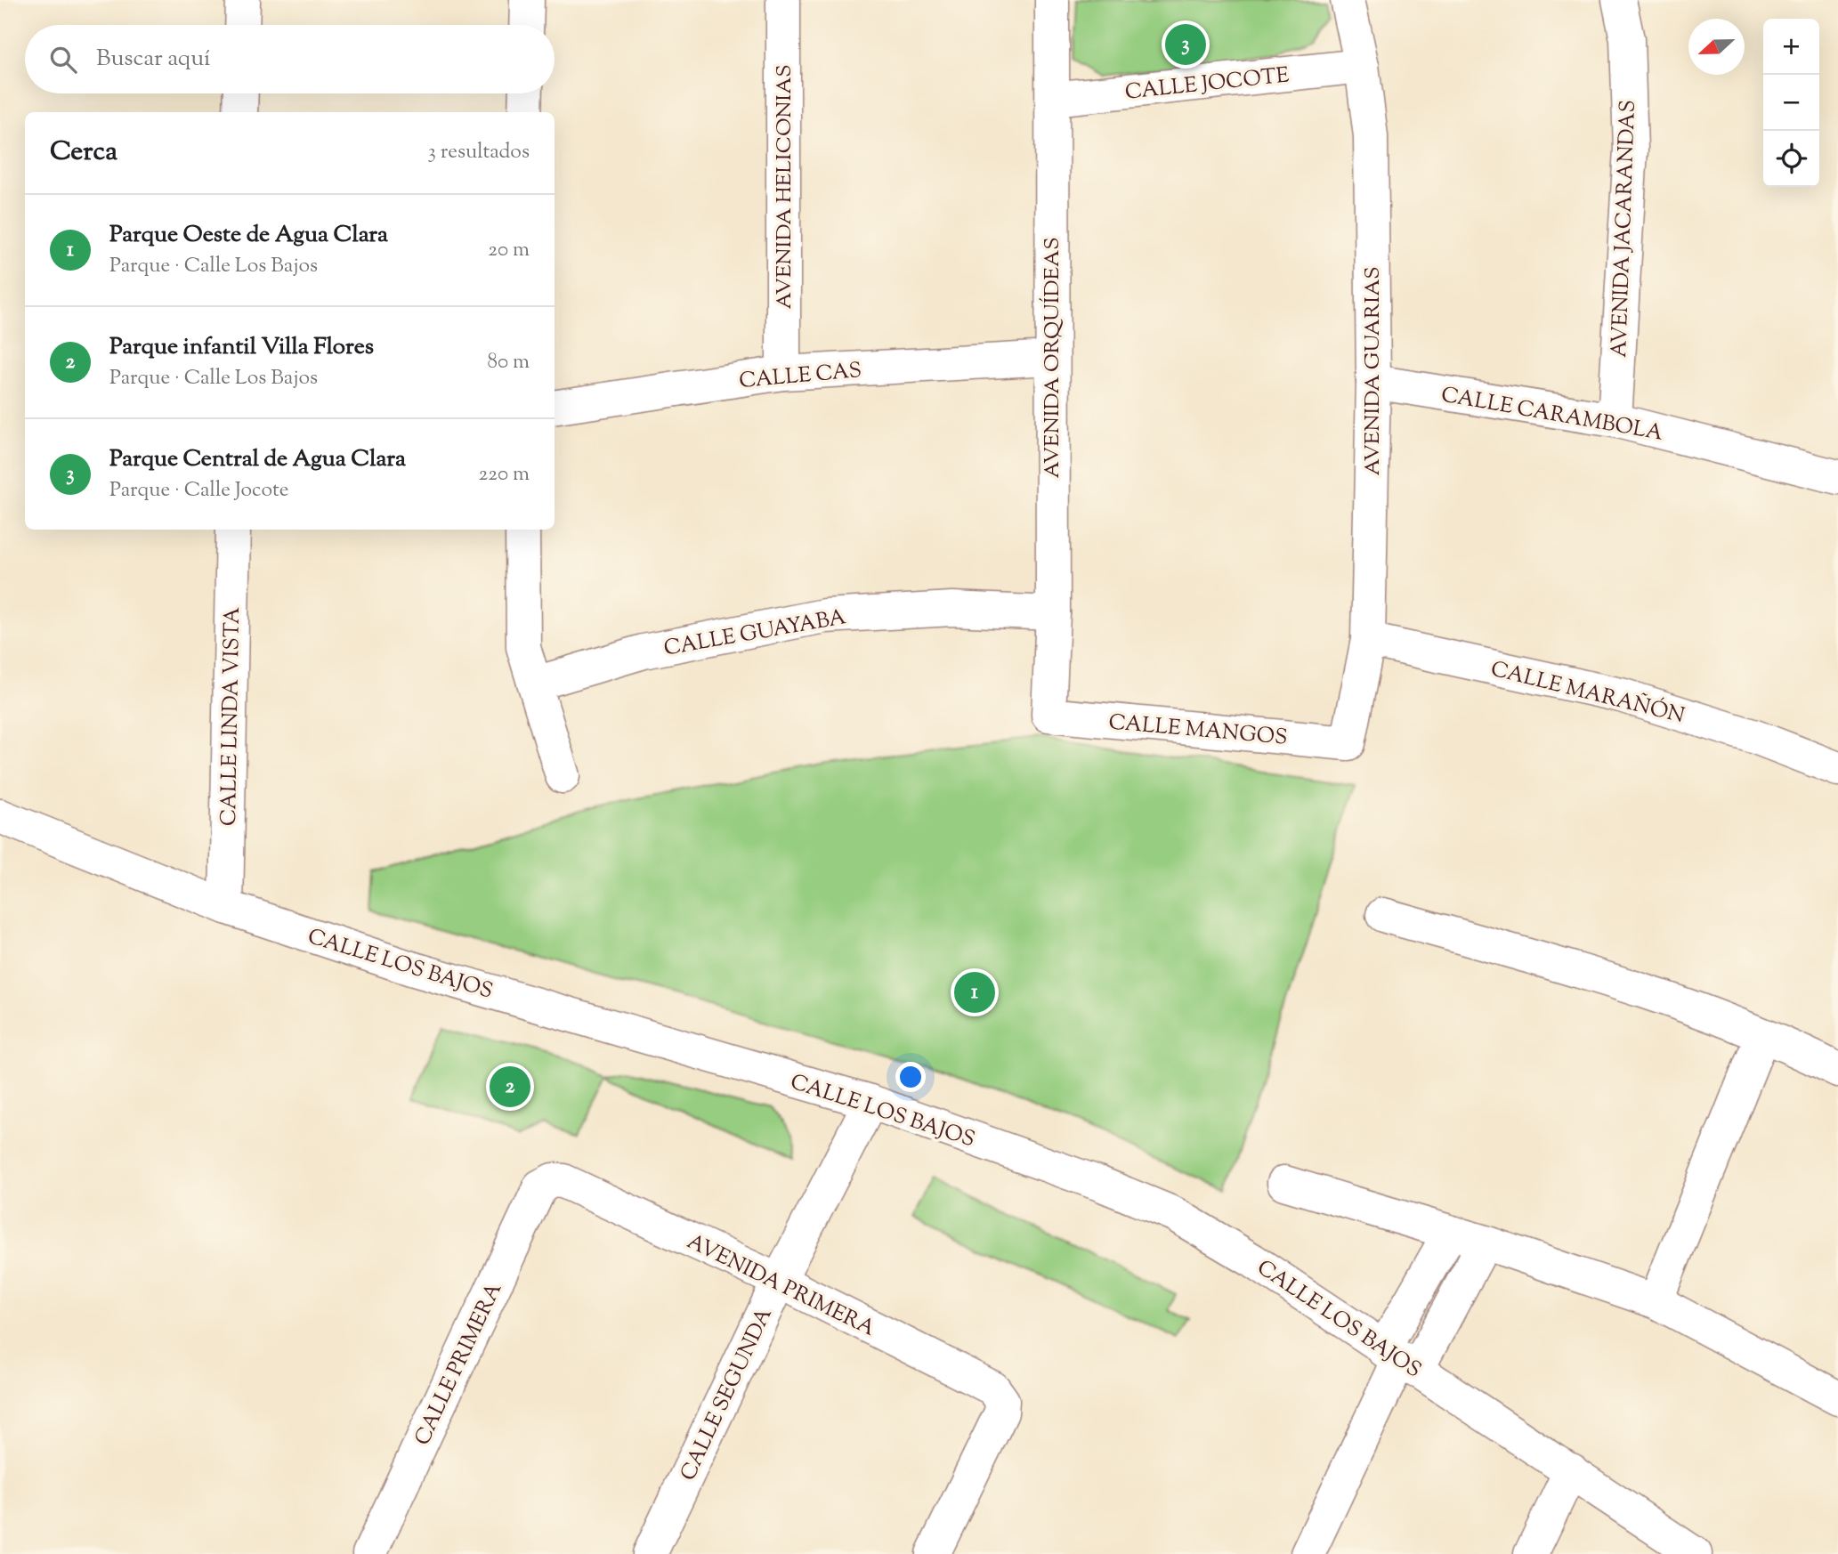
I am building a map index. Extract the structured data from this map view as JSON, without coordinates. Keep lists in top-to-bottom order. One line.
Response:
{"streets":{"street":["CALLE JOCOTE","AVENIDA HELICONIAS","AVENIDA JACARANDAS","AVENIDA ORQUÍDEAS","AVENIDA GUARIAS","CALLE CAS","CALLE CARAMBOLA","CALLE GUAYABA","CALLE MARAÑÓN","CALLE LINDA VISTA","CALLE MANGOS","CALLE LOS BAJOS","AVENIDA PRIMERA","CALLE PRIMERA","CALLE SEGUNDA"]},"crossings":[["CALLE JOCOTE","AVENIDA ORQUÍDEAS"],["CALLE JOCOTE","AVENIDA GUARIAS"],["AVENIDA HELICONIAS","CALLE CAS"],["AVENIDA JACARANDAS","CALLE CARAMBOLA"],["AVENIDA ORQUÍDEAS","CALLE CAS"],["AVENIDA ORQUÍDEAS","CALLE GUAYABA"],["AVENIDA ORQUÍDEAS","CALLE MANGOS"],["AVENIDA GUARIAS","CALLE CARAMBOLA"],["AVENIDA GUARIAS","CALLE MARAÑÓN"],["AVENIDA GUARIAS","CALLE MANGOS"],["CALLE LINDA VISTA","CALLE LOS BAJOS"],["CALLE LOS BAJOS","CALLE SEGUNDA"],["AVENIDA PRIMERA","CALLE PRIMERA"],["AVENIDA PRIMERA","CALLE SEGUNDA"]],"north":"left","page":{"map_buttons":["+","−"],"pins":["3","1","2"],"search":"Buscar aquí","heading":["Cerca","3 resultados"],"list":[{"mark":"1","name":"Parque Oeste de Agua Clara","note":"Parque · Calle Los Bajos","value":"20 m"},{"mark":"2","name":"Parque infantil Villa Flores","note":"Parque · Calle Los Bajos","value":"80 m"},{"mark":"3","name":"Parque Central de Agua Clara","note":"Parque · Calle Jocote","value":"220 m"}]}}
